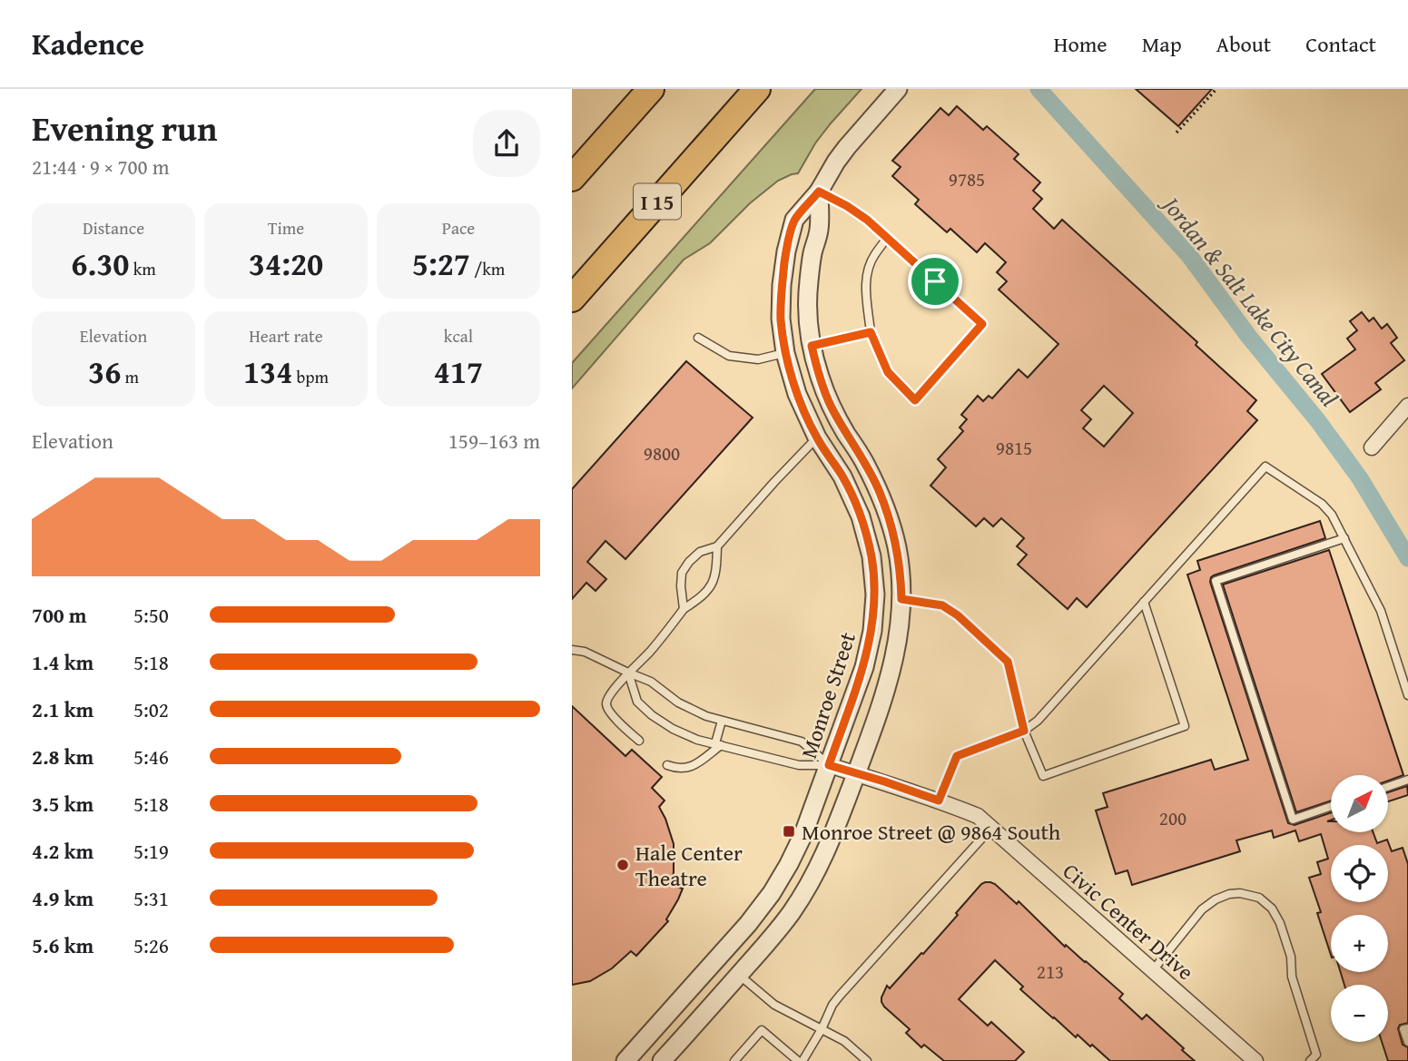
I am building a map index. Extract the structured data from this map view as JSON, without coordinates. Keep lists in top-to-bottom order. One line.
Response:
{"streets":{"highway":["I 15"],"street":["Monroe Street","Civic Center Drive"]},"crossings":[["Monroe Street","Civic Center Drive"]],"water":["Jordan & Salt Lake City Canal"],"places":{"transit":["Monroe Street @ 9864 South"],"other":["Hale Center Theatre"]},"house_numbers":["9785","9815","9800","200","213"],"north":"top right","page":{"header":"Kadence","nav":["Home","Map","About","Contact"],"heading":["Evening run","21:44 · 9 × 700 m"],"stats":[["Distance","6.30 km"],["Time","34:20"],["Pace","5:27 /km"],["Elevation","36 m"],["Heart rate","134 bpm"],["kcal","417"]],"chart":["Elevation","159–163 m"],"list":[{"name":"700 m","note":"5:50"},{"name":"1.4 km","note":"5:18"},{"name":"2.1 km","note":"5:02"},{"name":"2.8 km","note":"5:46"},{"name":"3.5 km","note":"5:18"},{"name":"4.2 km","note":"5:19"},{"name":"4.9 km","note":"5:31"},{"name":"5.6 km","note":"5:26"}],"map_buttons":["+","−"]}}
